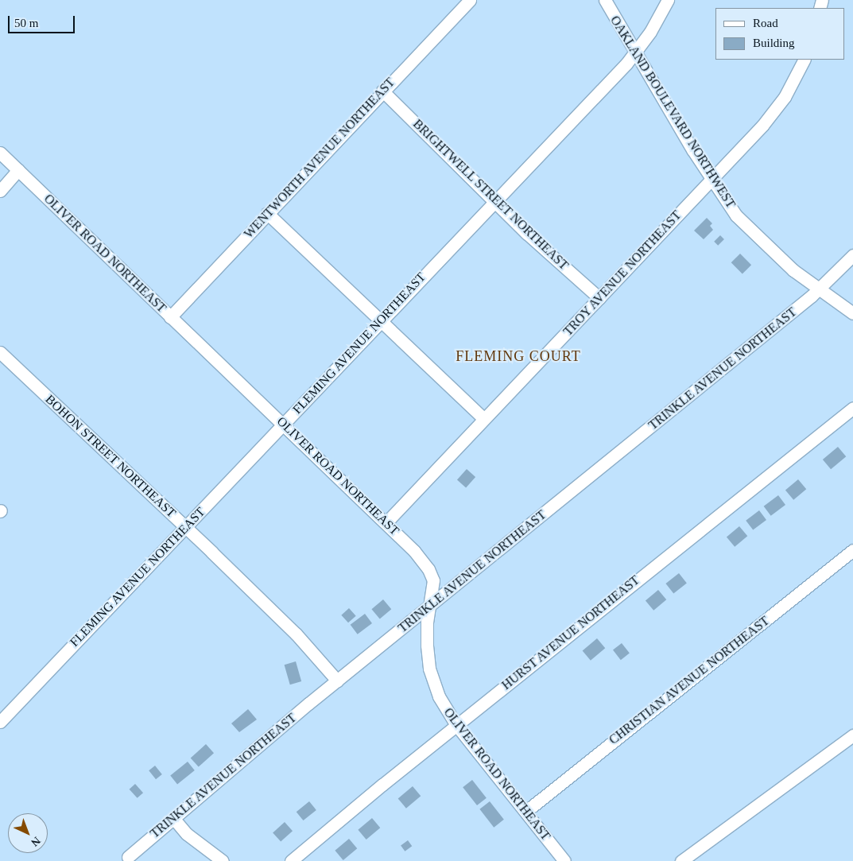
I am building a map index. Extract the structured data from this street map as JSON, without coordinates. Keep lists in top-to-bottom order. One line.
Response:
{"streets":{"street":["OAKLAND BOULEVARD NORTHWEST","WENTWORTH AVENUE NORTHEAST","BRIGHTWELL STREET NORTHEAST","OLIVER ROAD NORTHEAST","TROY AVENUE NORTHEAST","FLEMING AVENUE NORTHEAST","TRINKLE AVENUE NORTHEAST","BOHON STREET NORTHEAST","HURST AVENUE NORTHEAST","CHRISTIAN AVENUE NORTHEAST"]},"crossings":[["OAKLAND BOULEVARD NORTHWEST","TROY AVENUE NORTHEAST"],["OAKLAND BOULEVARD NORTHWEST","FLEMING AVENUE NORTHEAST"],["OAKLAND BOULEVARD NORTHWEST","TRINKLE AVENUE NORTHEAST"],["WENTWORTH AVENUE NORTHEAST","BRIGHTWELL STREET NORTHEAST"],["WENTWORTH AVENUE NORTHEAST","OLIVER ROAD NORTHEAST"],["BRIGHTWELL STREET NORTHEAST","TROY AVENUE NORTHEAST"],["BRIGHTWELL STREET NORTHEAST","FLEMING AVENUE NORTHEAST"],["OLIVER ROAD NORTHEAST","TROY AVENUE NORTHEAST"],["OLIVER ROAD NORTHEAST","FLEMING AVENUE NORTHEAST"],["OLIVER ROAD NORTHEAST","TRINKLE AVENUE NORTHEAST"],["OLIVER ROAD NORTHEAST","HURST AVENUE NORTHEAST"],["OLIVER ROAD NORTHEAST","CHRISTIAN AVENUE NORTHEAST"],["FLEMING AVENUE NORTHEAST","BOHON STREET NORTHEAST"],["TRINKLE AVENUE NORTHEAST","BOHON STREET NORTHEAST"]],"districts":["FLEMING COURT"],"legend":["Road","Building"],"scale_bar":"50 m","north":"bottom right"}
